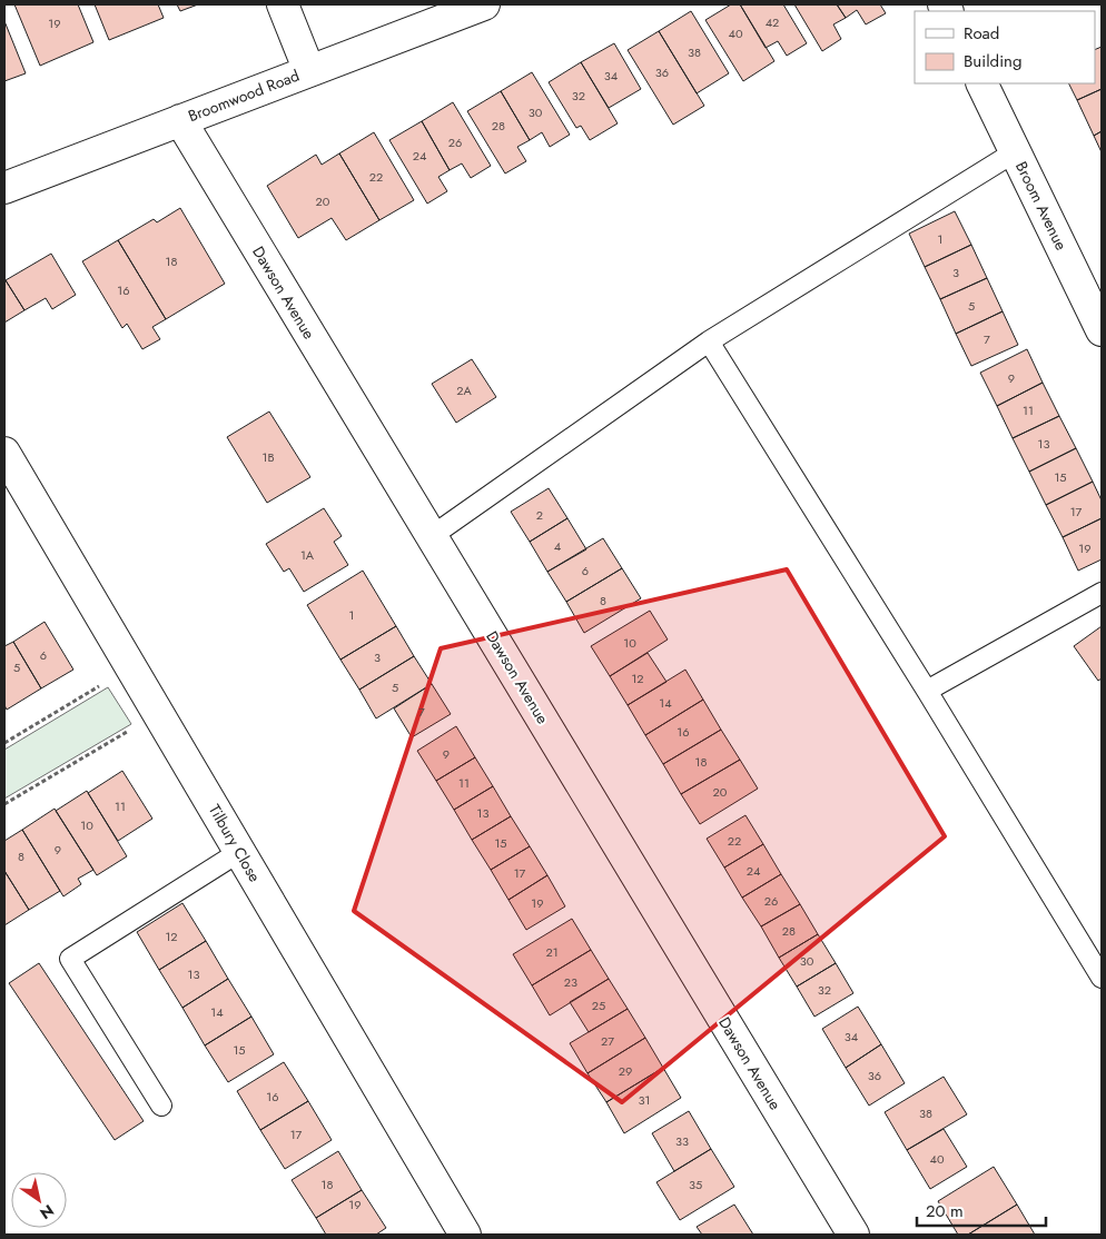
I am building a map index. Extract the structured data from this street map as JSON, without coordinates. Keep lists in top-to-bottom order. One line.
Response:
{"streets":{"street":["Broomwood Road","Broom Avenue","Dawson Avenue","Tilbury Close"]},"crossings":[["Broomwood Road","Dawson Avenue"]],"house_numbers":["42","19","40","38","36","34","32","30","28","26","24","22","20","1","18","3","16","5","7","9","2A","11","13","1B","15","17","2","4","19","1A","6","8","1","10","6","3","5","12","5","14","7","16","9","18","11","20","11","13","10","22","15","9","8","24","17","26","19","28","12","21","30","13","23","32","25","14","34","27","15","29","36","16","31","38","17","33","40","18","35","19"],"legend":["Road","Building"],"scale_bar":"20 m","north":"bottom right"}
